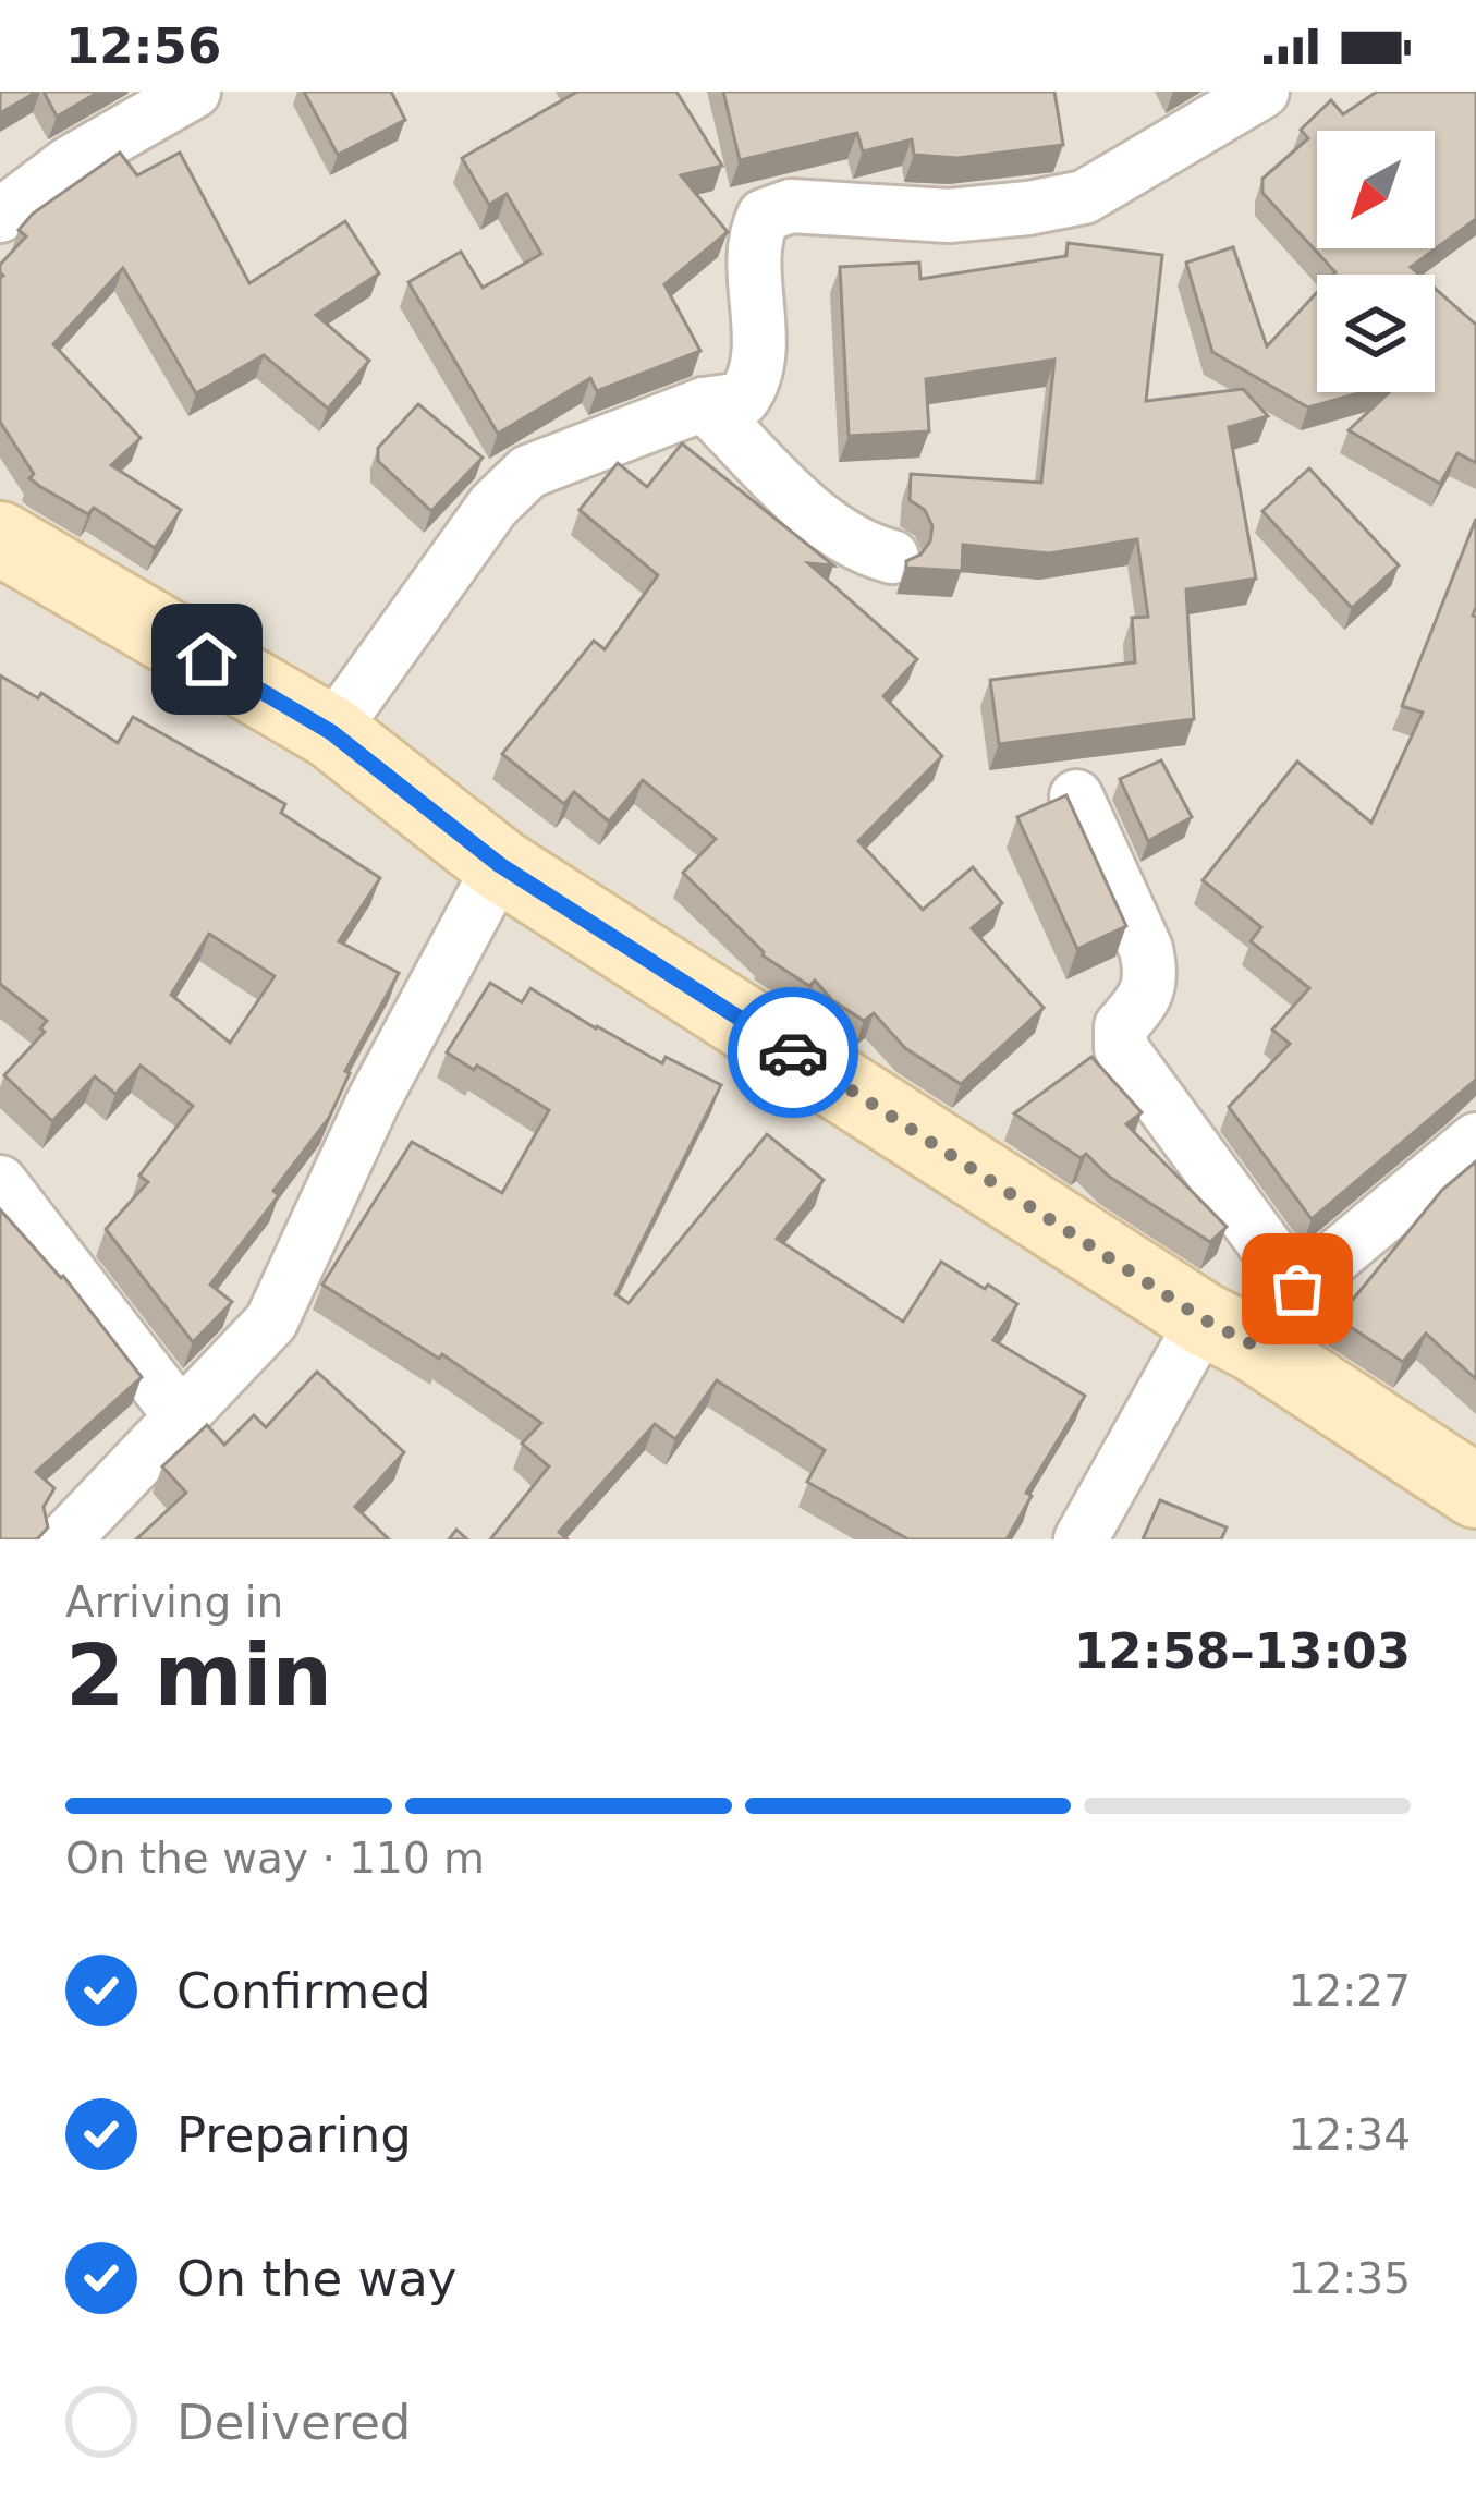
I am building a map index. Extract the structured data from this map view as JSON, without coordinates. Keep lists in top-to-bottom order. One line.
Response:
{"north":"bottom left","page":{"status":"12:56","heading":["2 min","Arriving in","12:58–13:03"],"bar":"On the way · 110 m","list":[["Confirmed","12:27"],["Preparing","12:34"],["On the way","12:35"],"Delivered"]}}
